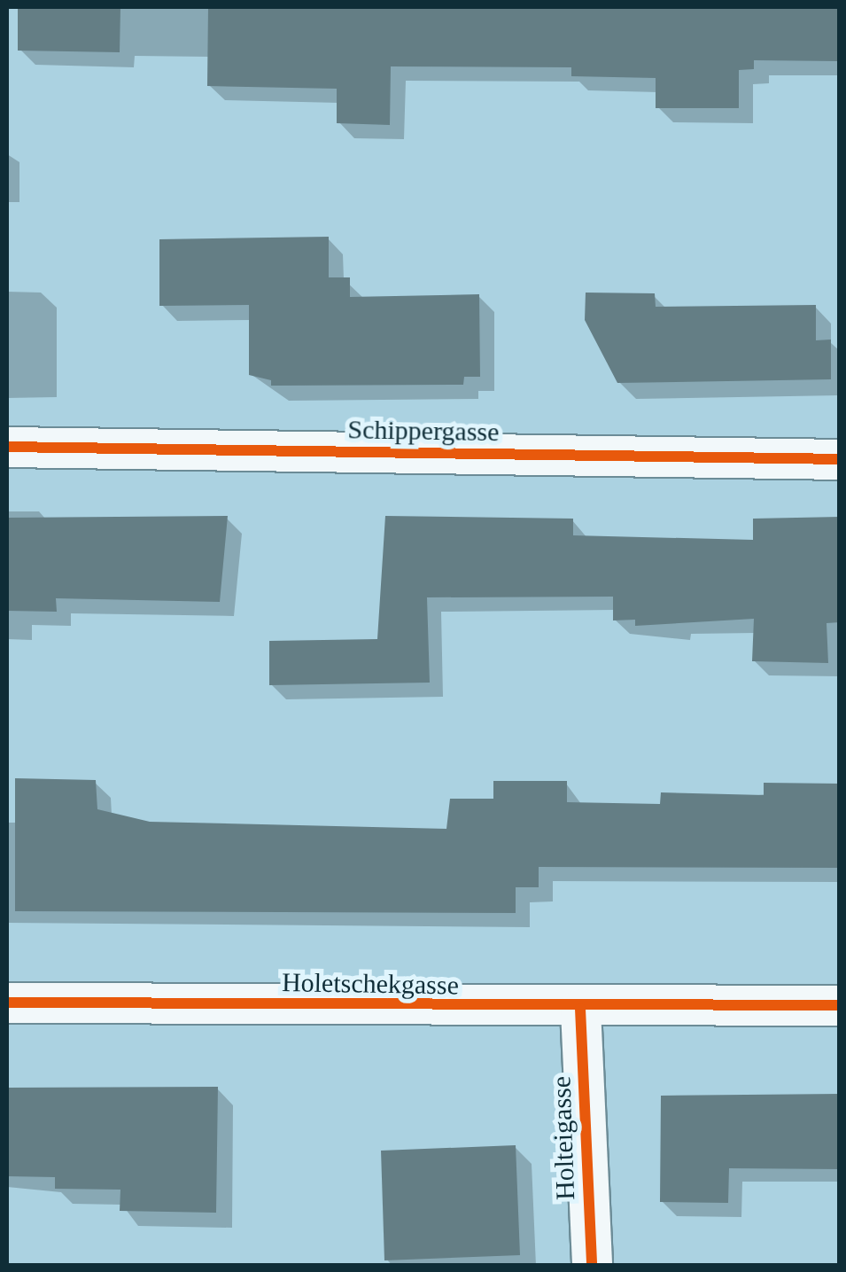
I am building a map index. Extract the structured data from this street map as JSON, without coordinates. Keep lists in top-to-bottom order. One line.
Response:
{"streets":{"street":["Schippergasse","Holetschekgasse","Holteigasse"]},"crossings":[["Holetschekgasse","Holteigasse"]]}
